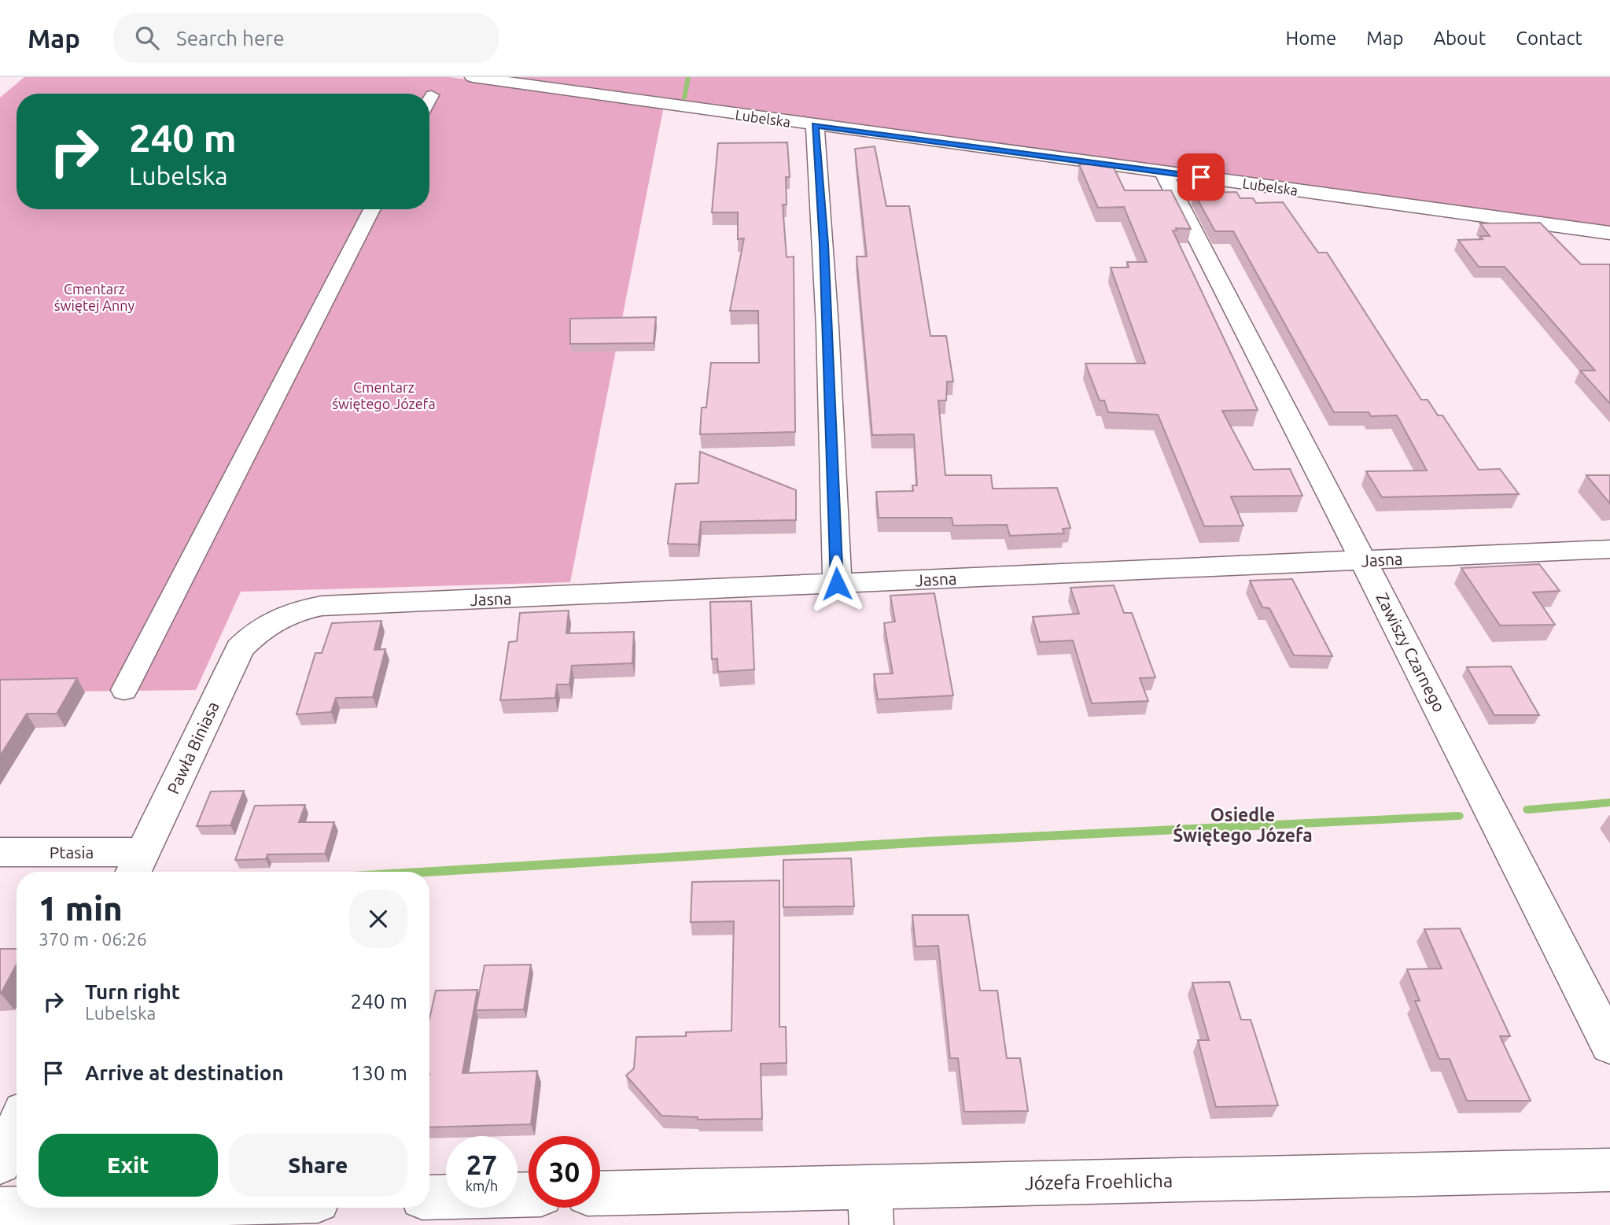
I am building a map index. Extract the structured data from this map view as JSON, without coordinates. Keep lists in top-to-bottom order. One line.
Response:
{"streets":{"street":["Lubelska","Jasna","Zawiszy Czarnego","Pawła Biniasa","Ptasia","Józefa Froehlicha"]},"crossings":[["Lubelska","Zawiszy Czarnego"],["Jasna","Zawiszy Czarnego"],["Jasna","Pawła Biniasa"],["Pawła Biniasa","Ptasia"]],"districts":["Osiedle Świętego Józefa"],"parks":["Cmentarz świętej Anny","Cmentarz świętego Józefa"],"page":{"header":"Map","search":"Search here","nav":["Home","Map","About","Contact"],"turn":["240 m","Lubelska"],"heading":["1 min","370 m · 06:26"],"list":[{"name":"Turn right","note":"Lubelska","value":"240 m"},{"name":"Arrive at destination","value":"130 m"}],"buttons":["Exit","Share"],"speed":"27 km/h","limit":"30"}}
